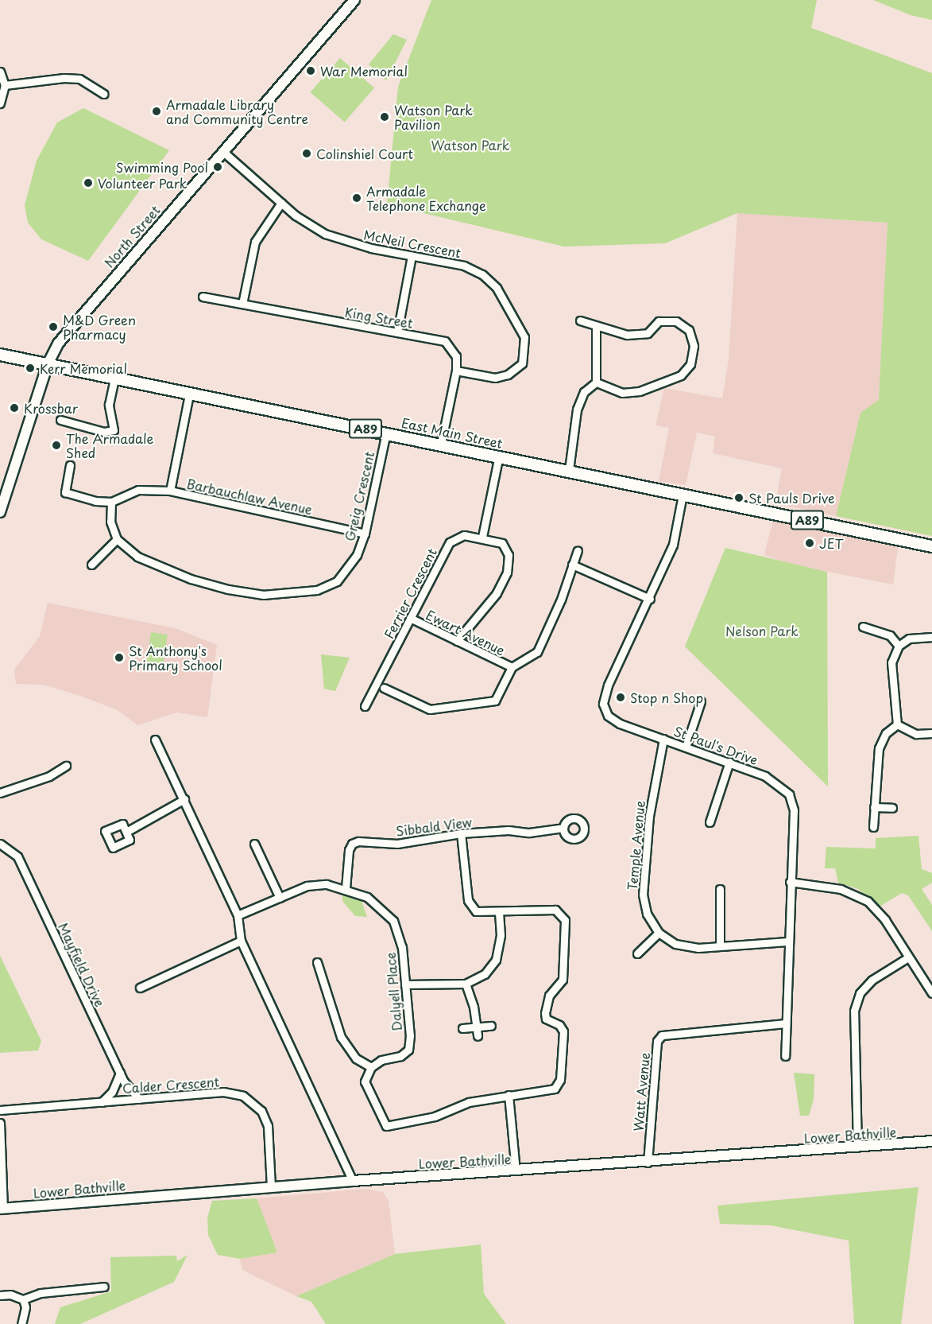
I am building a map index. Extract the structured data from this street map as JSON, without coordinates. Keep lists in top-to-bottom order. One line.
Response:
{"streets":{"main road":["North Street","A89","East Main Street","Lower Bathville"],"street":["McNeil Crescent","King Street","Barbauchlaw Avenue","Greig Crescent","Ferrier Crescent","Ewart Avenue","St Paul's Drive","Sibbald View","Temple Avenue","Mayfield Drive","Dalyell Place","Calder Crescent","Watt Avenue"]},"crossings":[["North Street","McNeil Crescent"],["North Street","A89"],["North Street","East Main Street"],["McNeil Crescent","King Street"],["King Street","East Main Street"],["A89","East Main Street"],["A89","St Paul's Drive"],["East Main Street","Barbauchlaw Avenue"],["East Main Street","Greig Crescent"],["East Main Street","St Paul's Drive"],["Barbauchlaw Avenue","Greig Crescent"],["Ferrier Crescent","Ewart Avenue"],["St Paul's Drive","Temple Avenue"],["St Paul's Drive","Watt Avenue"],["Sibbald View","Dalyell Place"],["Mayfield Drive","Calder Crescent"],["Calder Crescent","Lower Bathville"],["Watt Avenue","Lower Bathville"]],"parks":["Watson Park","Nelson Park"],"places":["War Memorial","Armadale Library and Community Centre","Watson Park Pavilion","Colinshiel Court","Swimming Pool","Volunteer Park","Armadale Telephone Exchange","M&D Green Pharmacy","Kerr Memorial","Krossbar","The Armadale Shed","St Pauls Drive","JET","St Anthony's Primary School","Stop n Shop"]}
